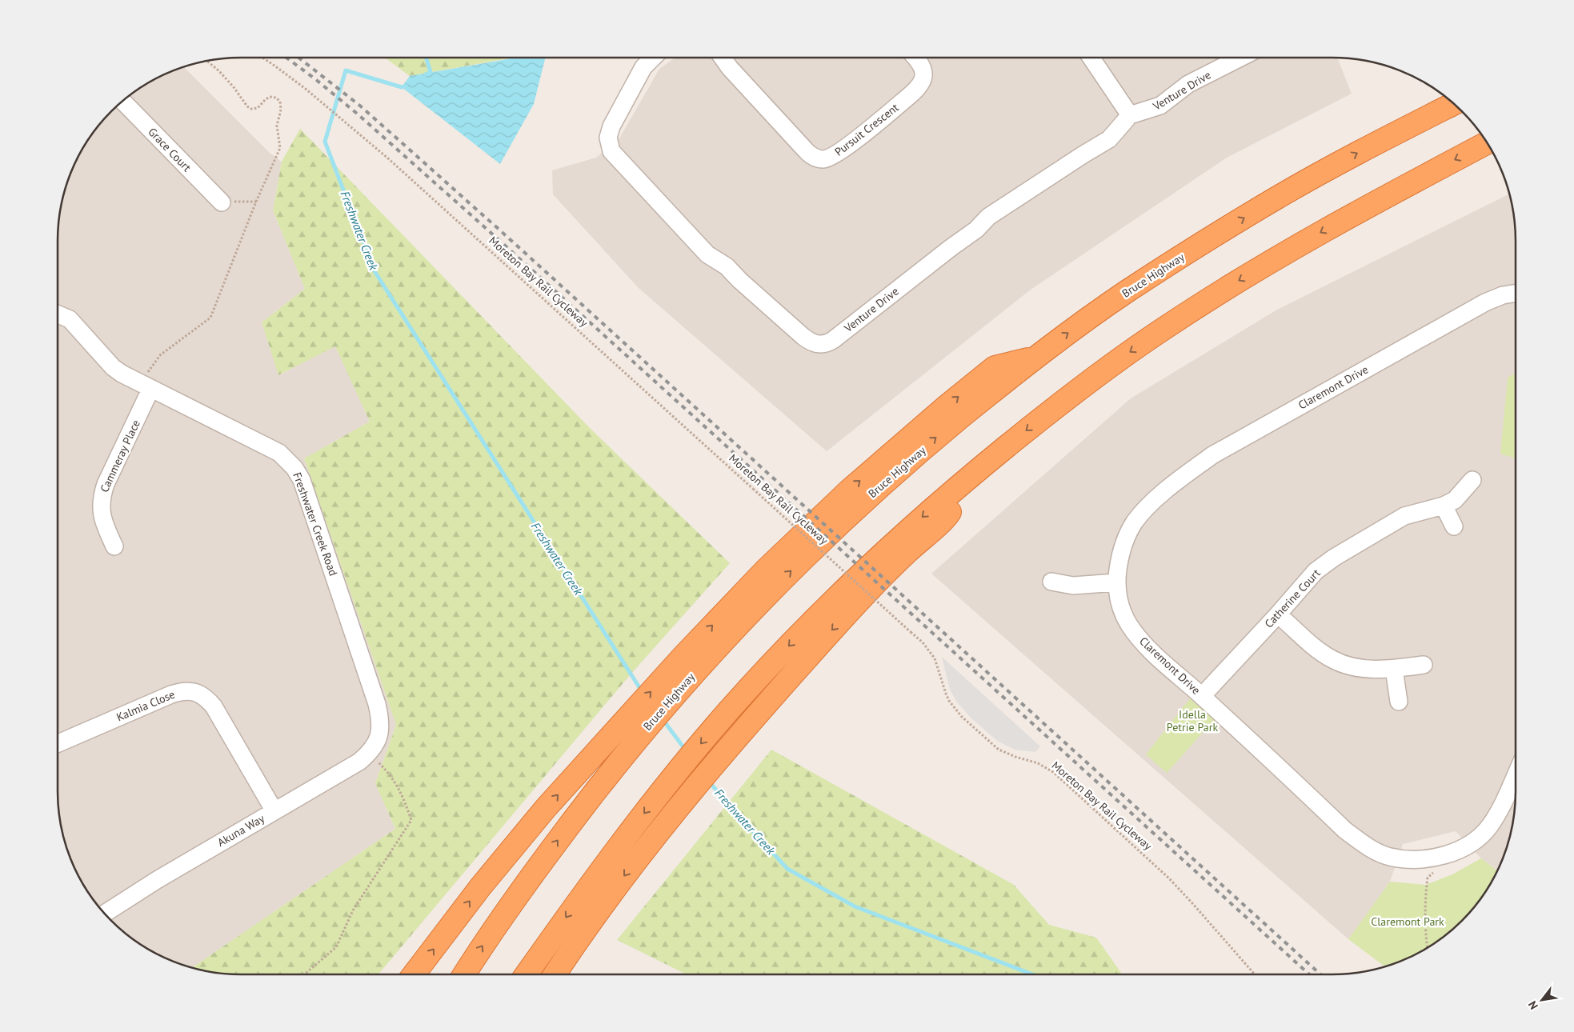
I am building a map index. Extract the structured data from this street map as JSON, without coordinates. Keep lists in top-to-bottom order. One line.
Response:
{"streets":{"highway":["Bruce Highway"],"street":["Venture Drive","Pursuit Crescent","Grace Court","Claremont Drive","Cammeray Place","Freshwater Creek Road","Catherine Court","Kalmia Close","Akuna Way"],"path":["Moreton Bay Rail Cycleway"]},"crossings":[["Claremont Drive","Catherine Court"],["Cammeray Place","Freshwater Creek Road"],["Freshwater Creek Road","Akuna Way"],["Kalmia Close","Akuna Way"]],"water":["Freshwater Creek"],"parks":["Idella Petrie Park","Claremont Park"],"north":"bottom left"}
